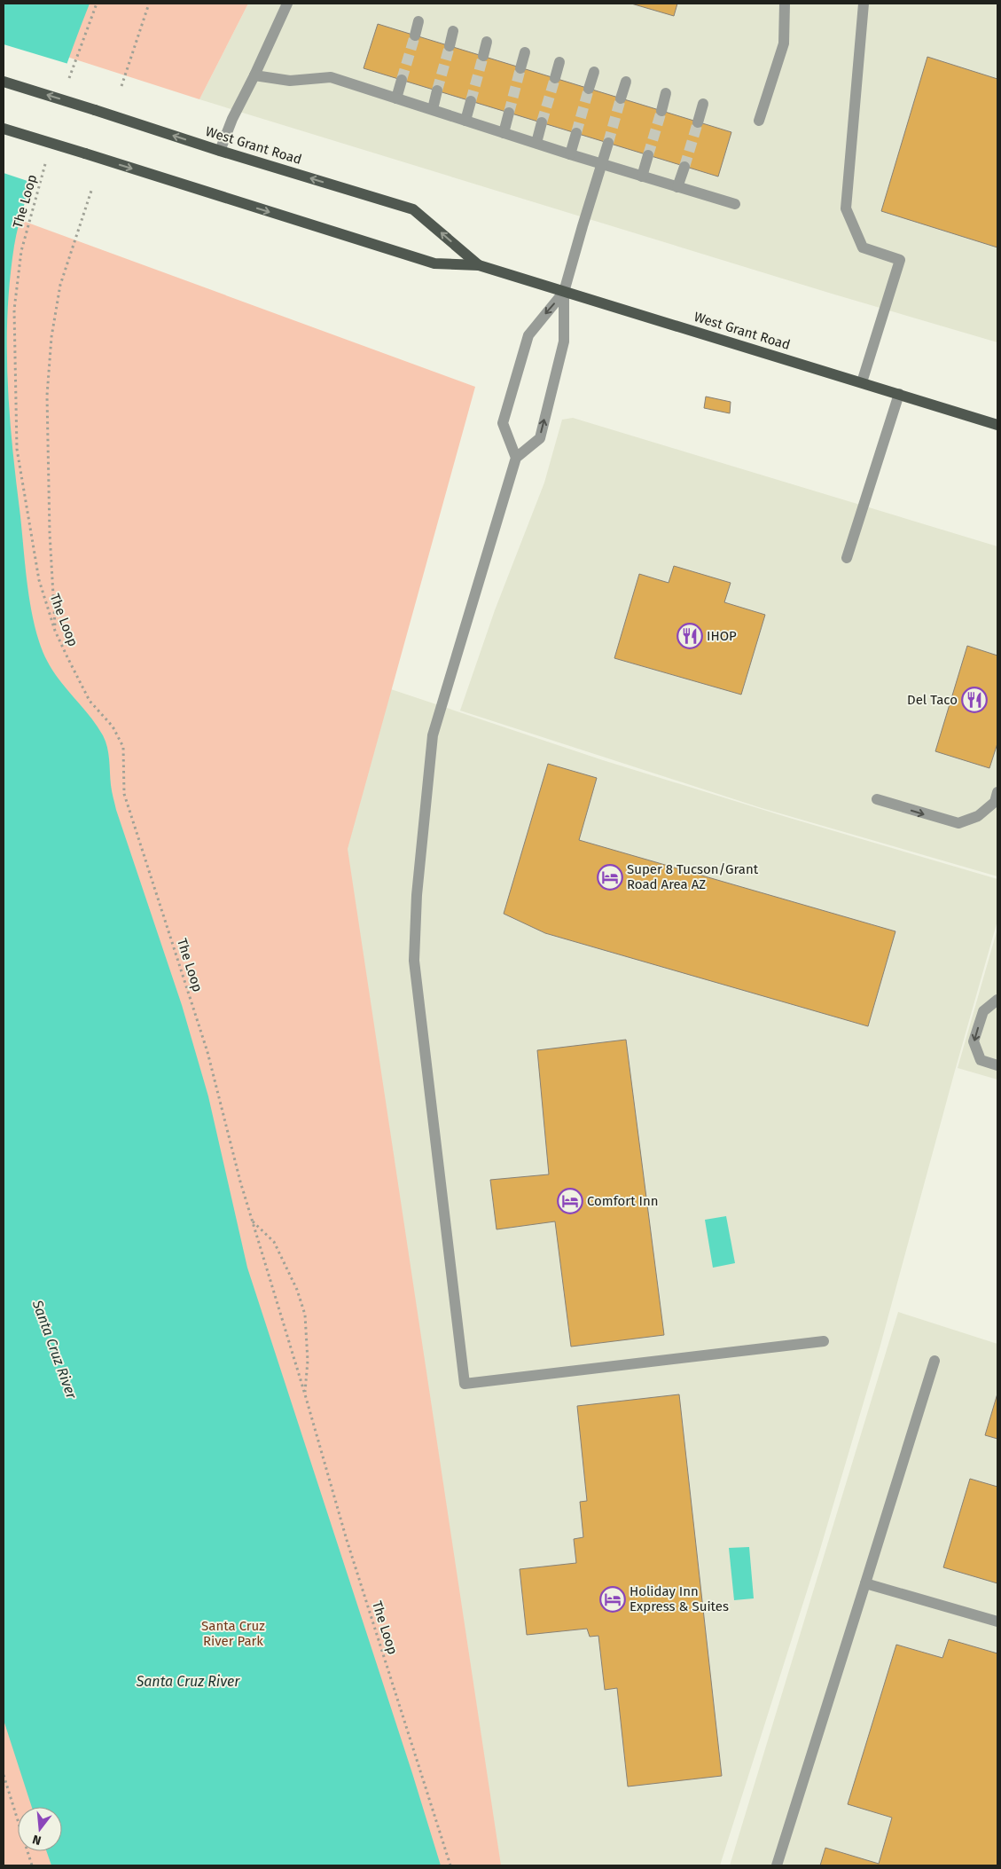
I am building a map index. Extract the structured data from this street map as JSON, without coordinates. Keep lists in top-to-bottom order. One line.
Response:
{"streets":{"main road":["West Grant Road"],"path":["The Loop"]},"water":["Santa Cruz River"],"parks":["Santa Cruz River Park"],"places":{"restaurant":["IHOP","Del Taco"],"hotel":["Super 8 Tucson/Grant Road Area AZ","Comfort Inn","Holiday Inn Express & Suites"]},"north":"bottom"}
